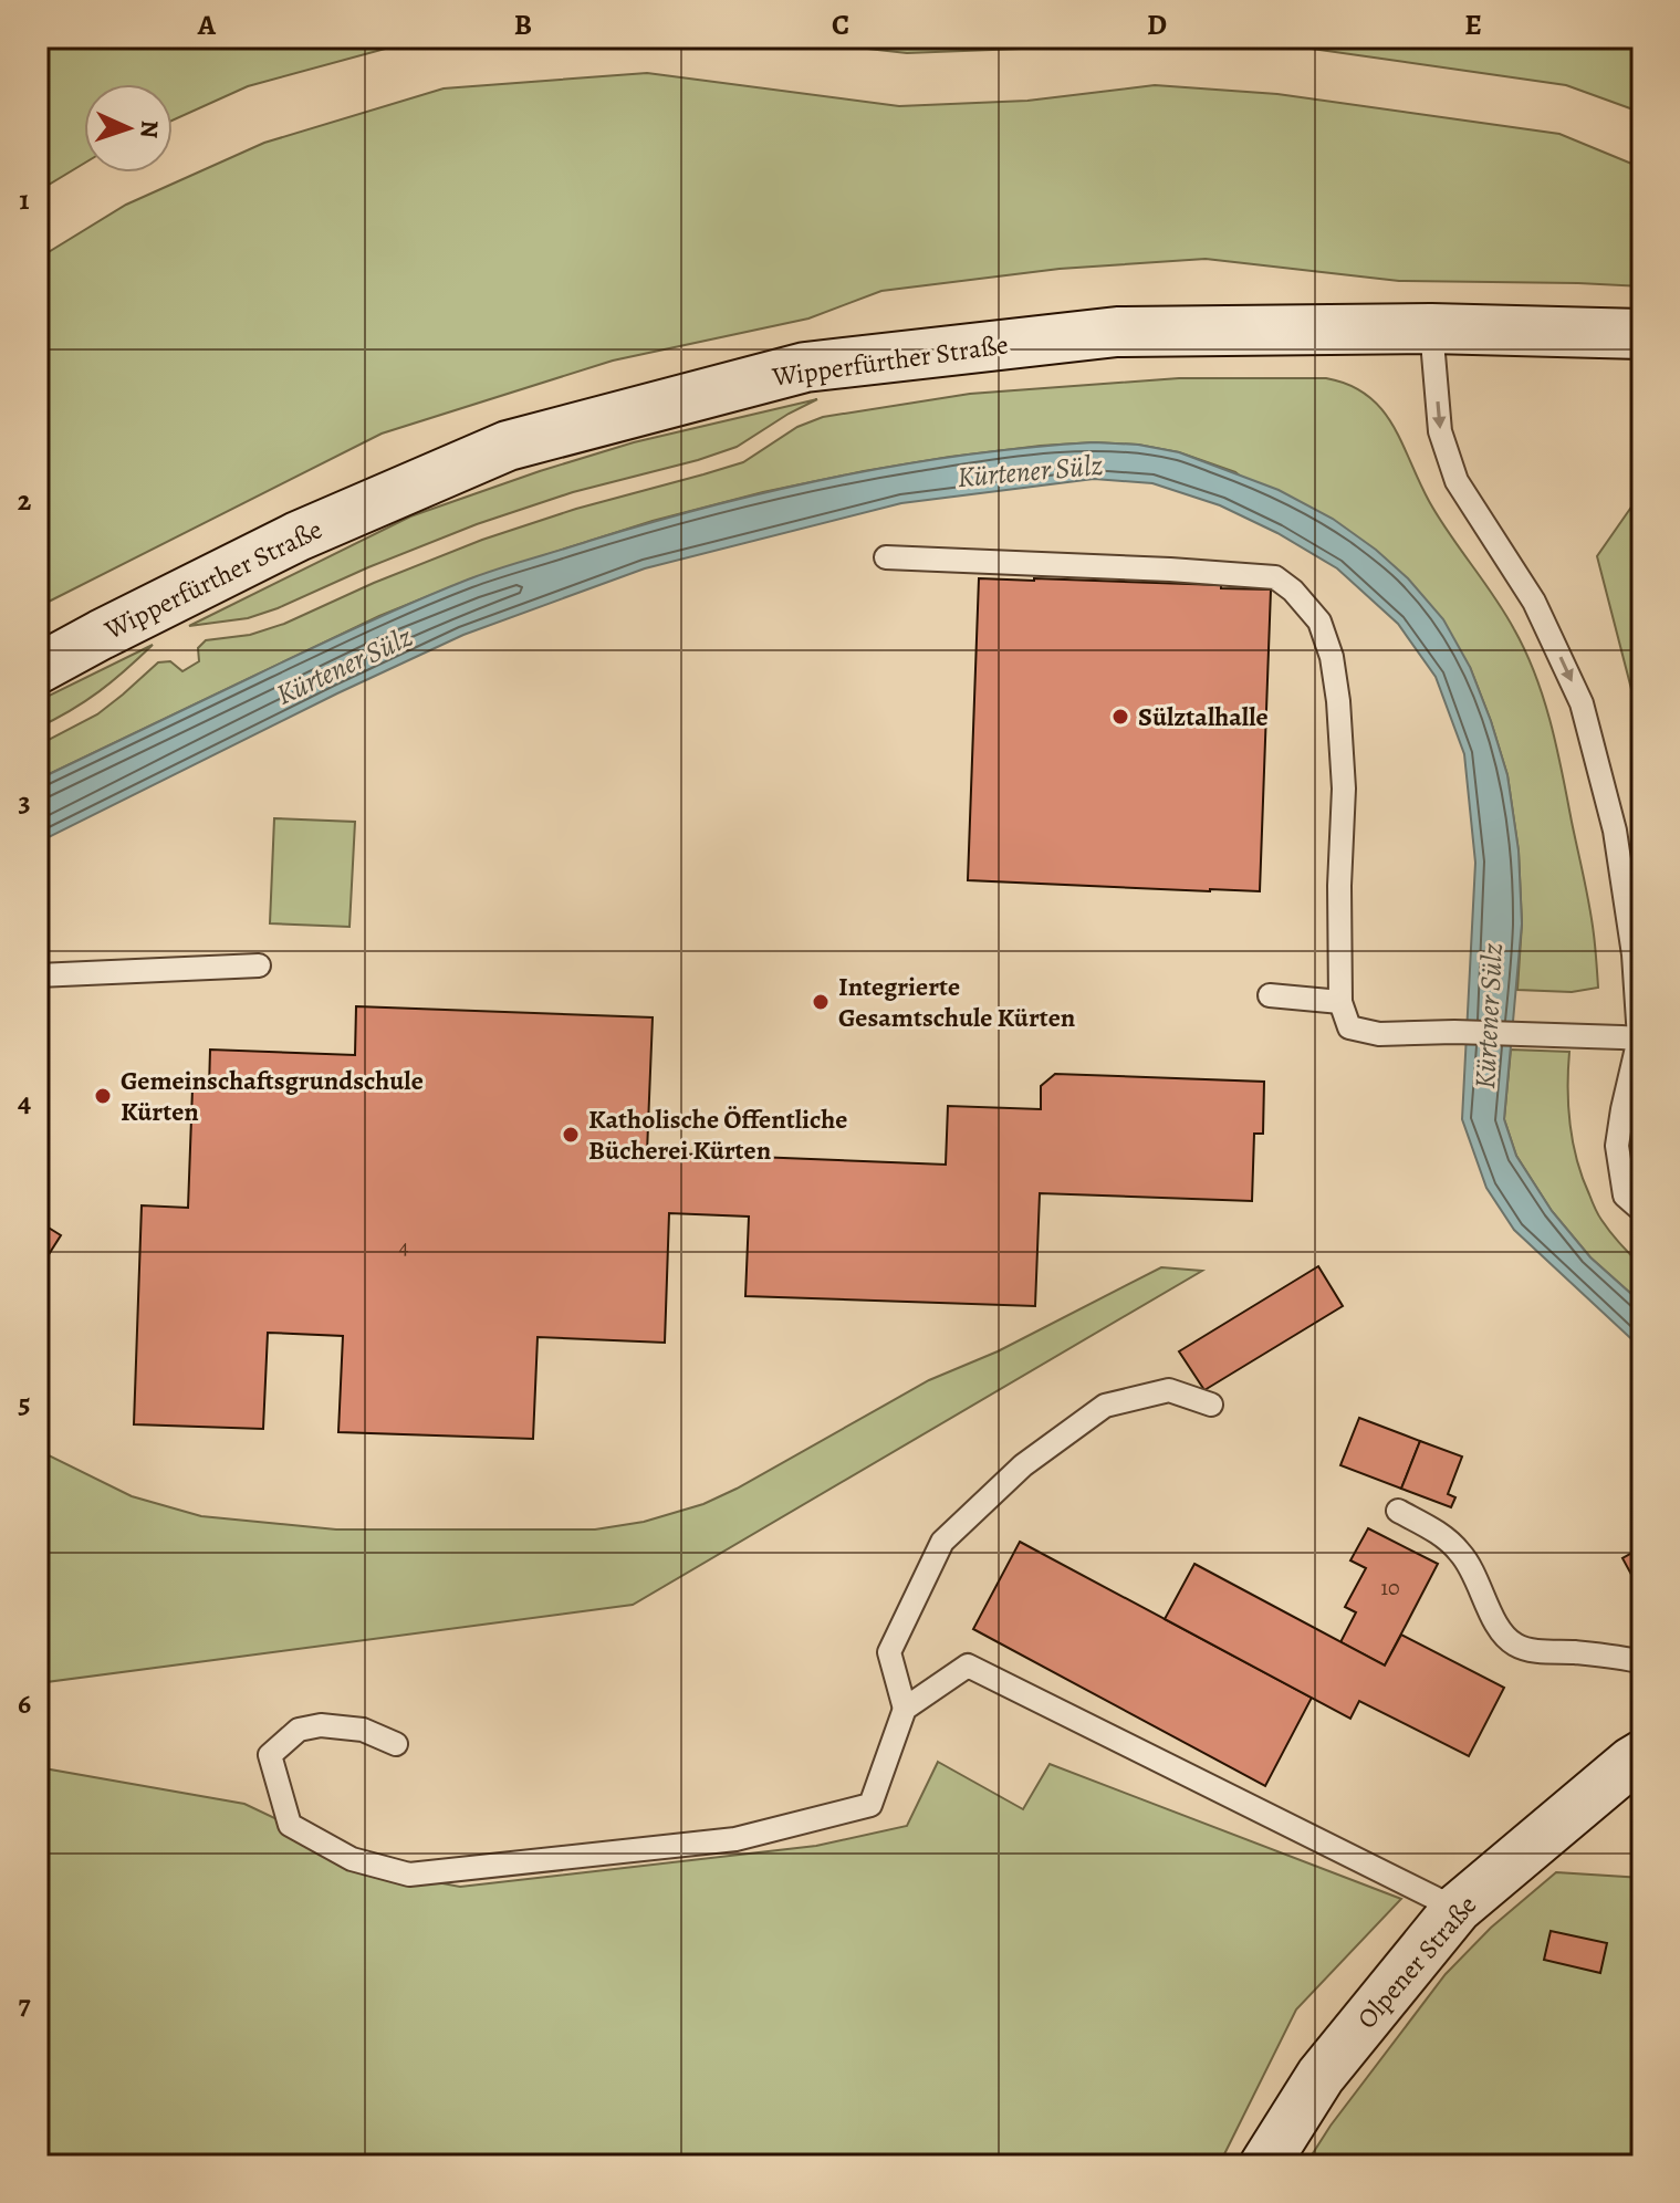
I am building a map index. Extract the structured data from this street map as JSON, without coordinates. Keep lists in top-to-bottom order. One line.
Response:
{"streets":{"main road":["Wipperfürther Straße","Olpener Straße"]},"water":["Kürtener Sülz"],"places":["Sülztalhalle","Integrierte Gesamtschule Kürten","Gemeinschaftsgrundschule Kürten","Katholische Öffentliche Bücherei Kürten"],"house_numbers":["4","10"],"north":"right","grid":{"columns":["A","B","C","D","E"],"rows":["1","2","3","4","5","6","7"]}}
